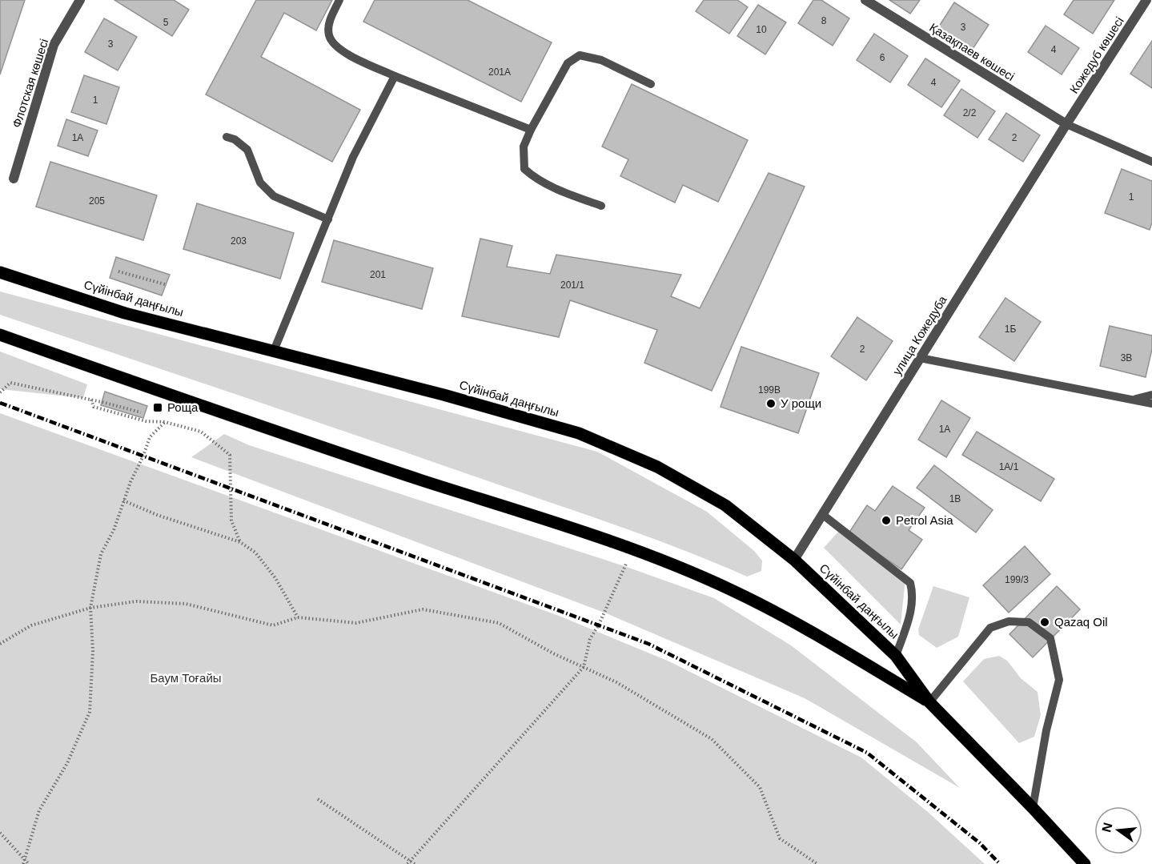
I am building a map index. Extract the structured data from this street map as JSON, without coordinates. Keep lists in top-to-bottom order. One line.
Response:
{"streets":{"main road":["Сүйінбай даңғылы"],"street":["Қазақпаев көшесі","Кожедуб көшесі","Флотская көшесі","улица Кожедуба"]},"crossings":[["Қазақпаев көшесі","Кожедуб көшесі"],["Қазақпаев көшесі","улица Кожедуба"],["Кожедуб көшесі","улица Кожедуба"],["Сүйінбай даңғылы","улица Кожедуба"]],"parks":["Баум Тоғайы"],"places":{"other":["У рощи","Petrol Asia","Qazaq Oil"],"transit":["Роща"]},"house_numbers":["8","5","3","10","3","4","6","201А","4","1","2/2","1А","2","1","205","203","201","201/1","1Б","2","3В","199В","1А","1А/1","1В","199/3"],"north":"left"}
